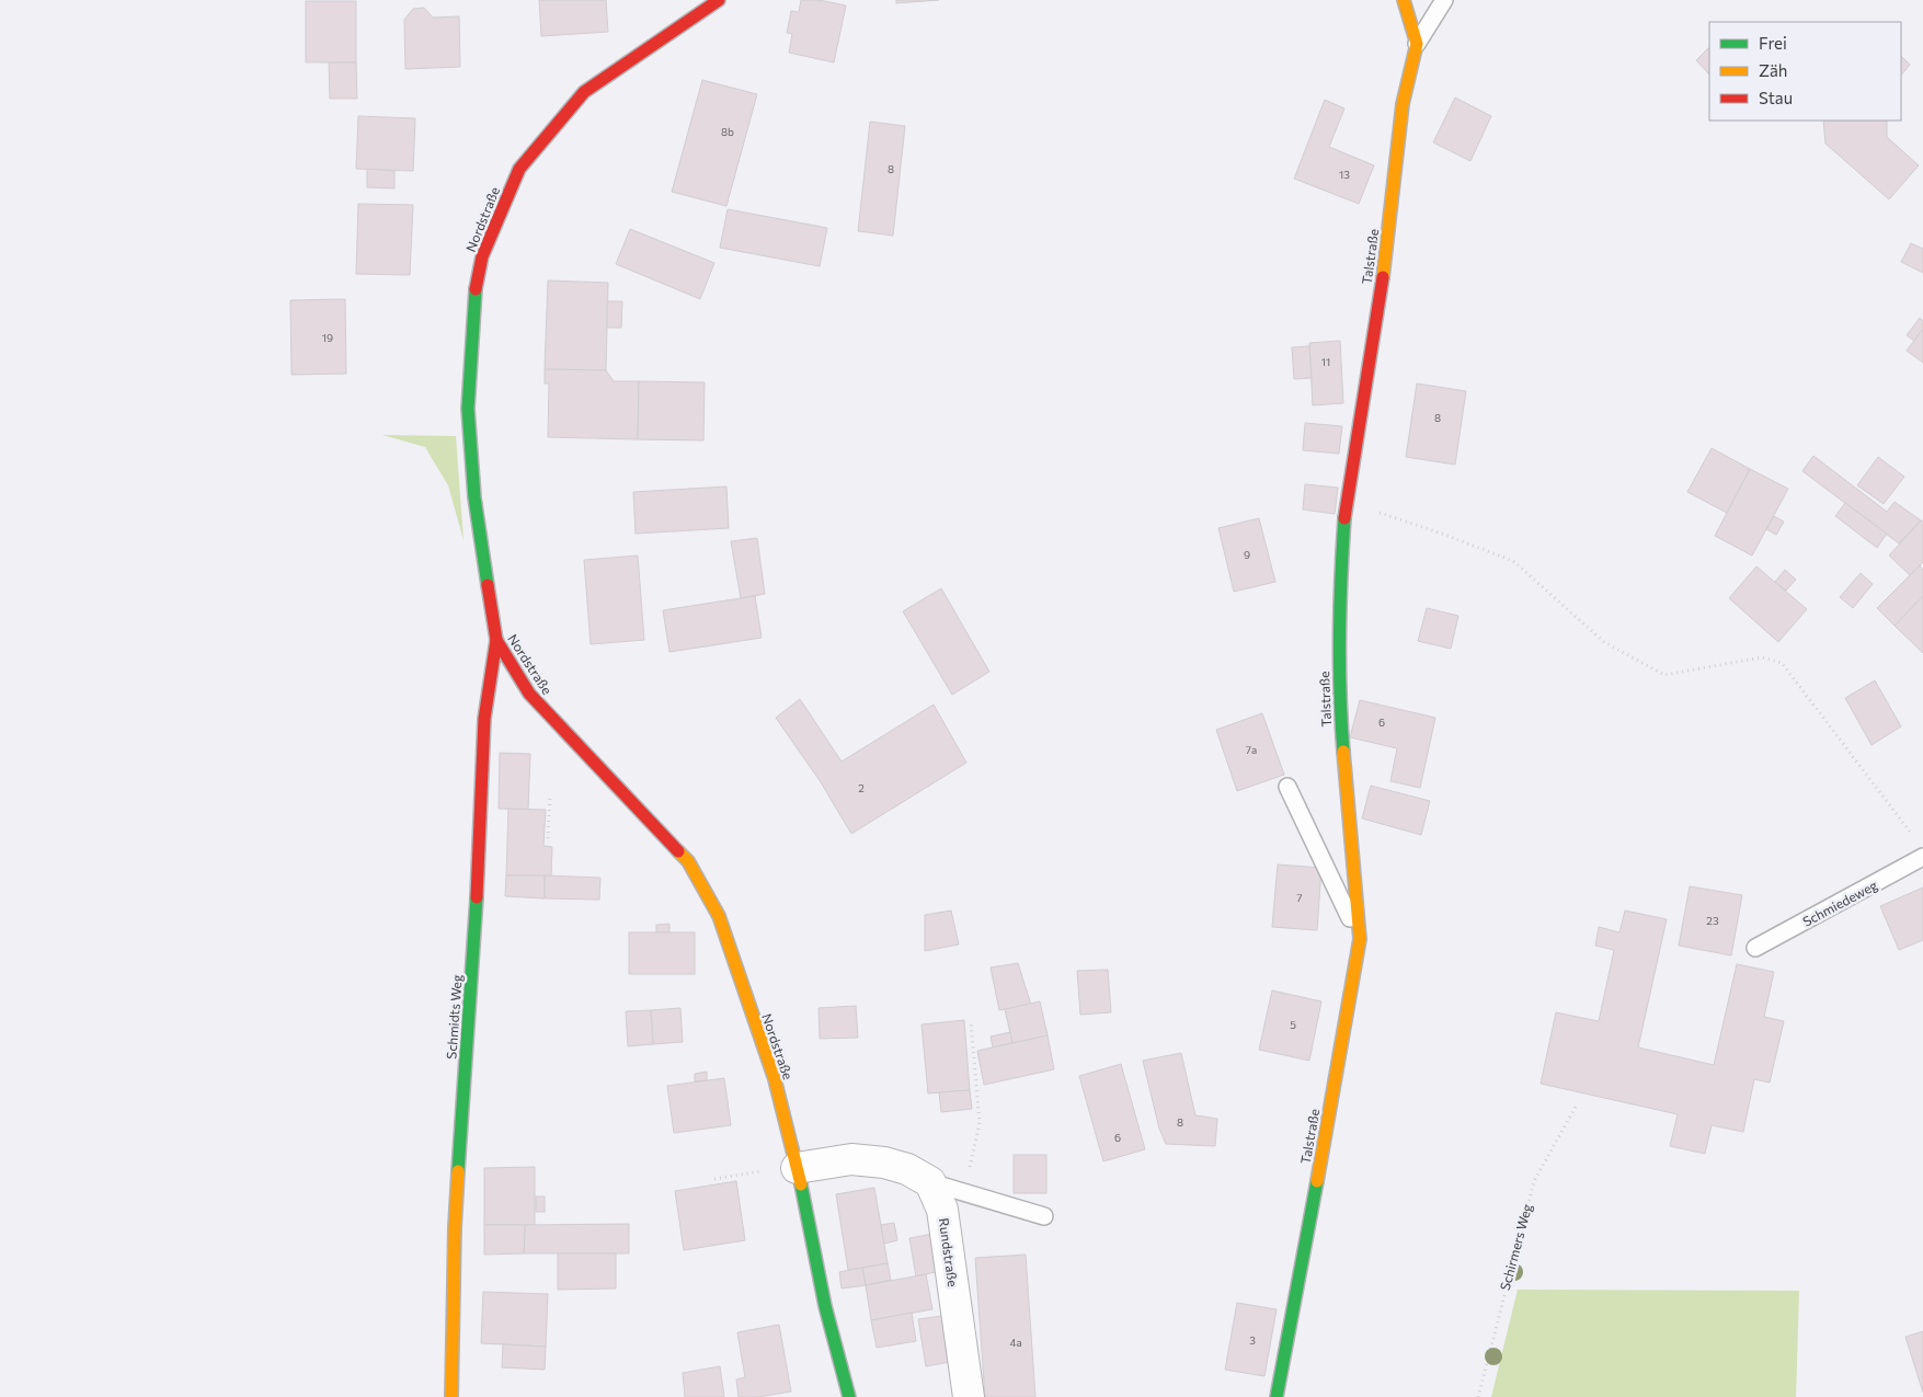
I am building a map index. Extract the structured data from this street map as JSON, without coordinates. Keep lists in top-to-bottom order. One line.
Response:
{"streets":{"street":["Nordstraße","Talstraße","Schmidts Weg","Rundstraße"],"lane":["Schmiedeweg"],"path":["Schirmers Weg"]},"crossings":[["Nordstraße","Schmidts Weg"]],"house_numbers":["8b","8","13","19","11","8","9","6","7a","2","7","23","5","8","6","3","4a"],"legend":["Frei","Zäh","Stau"]}
